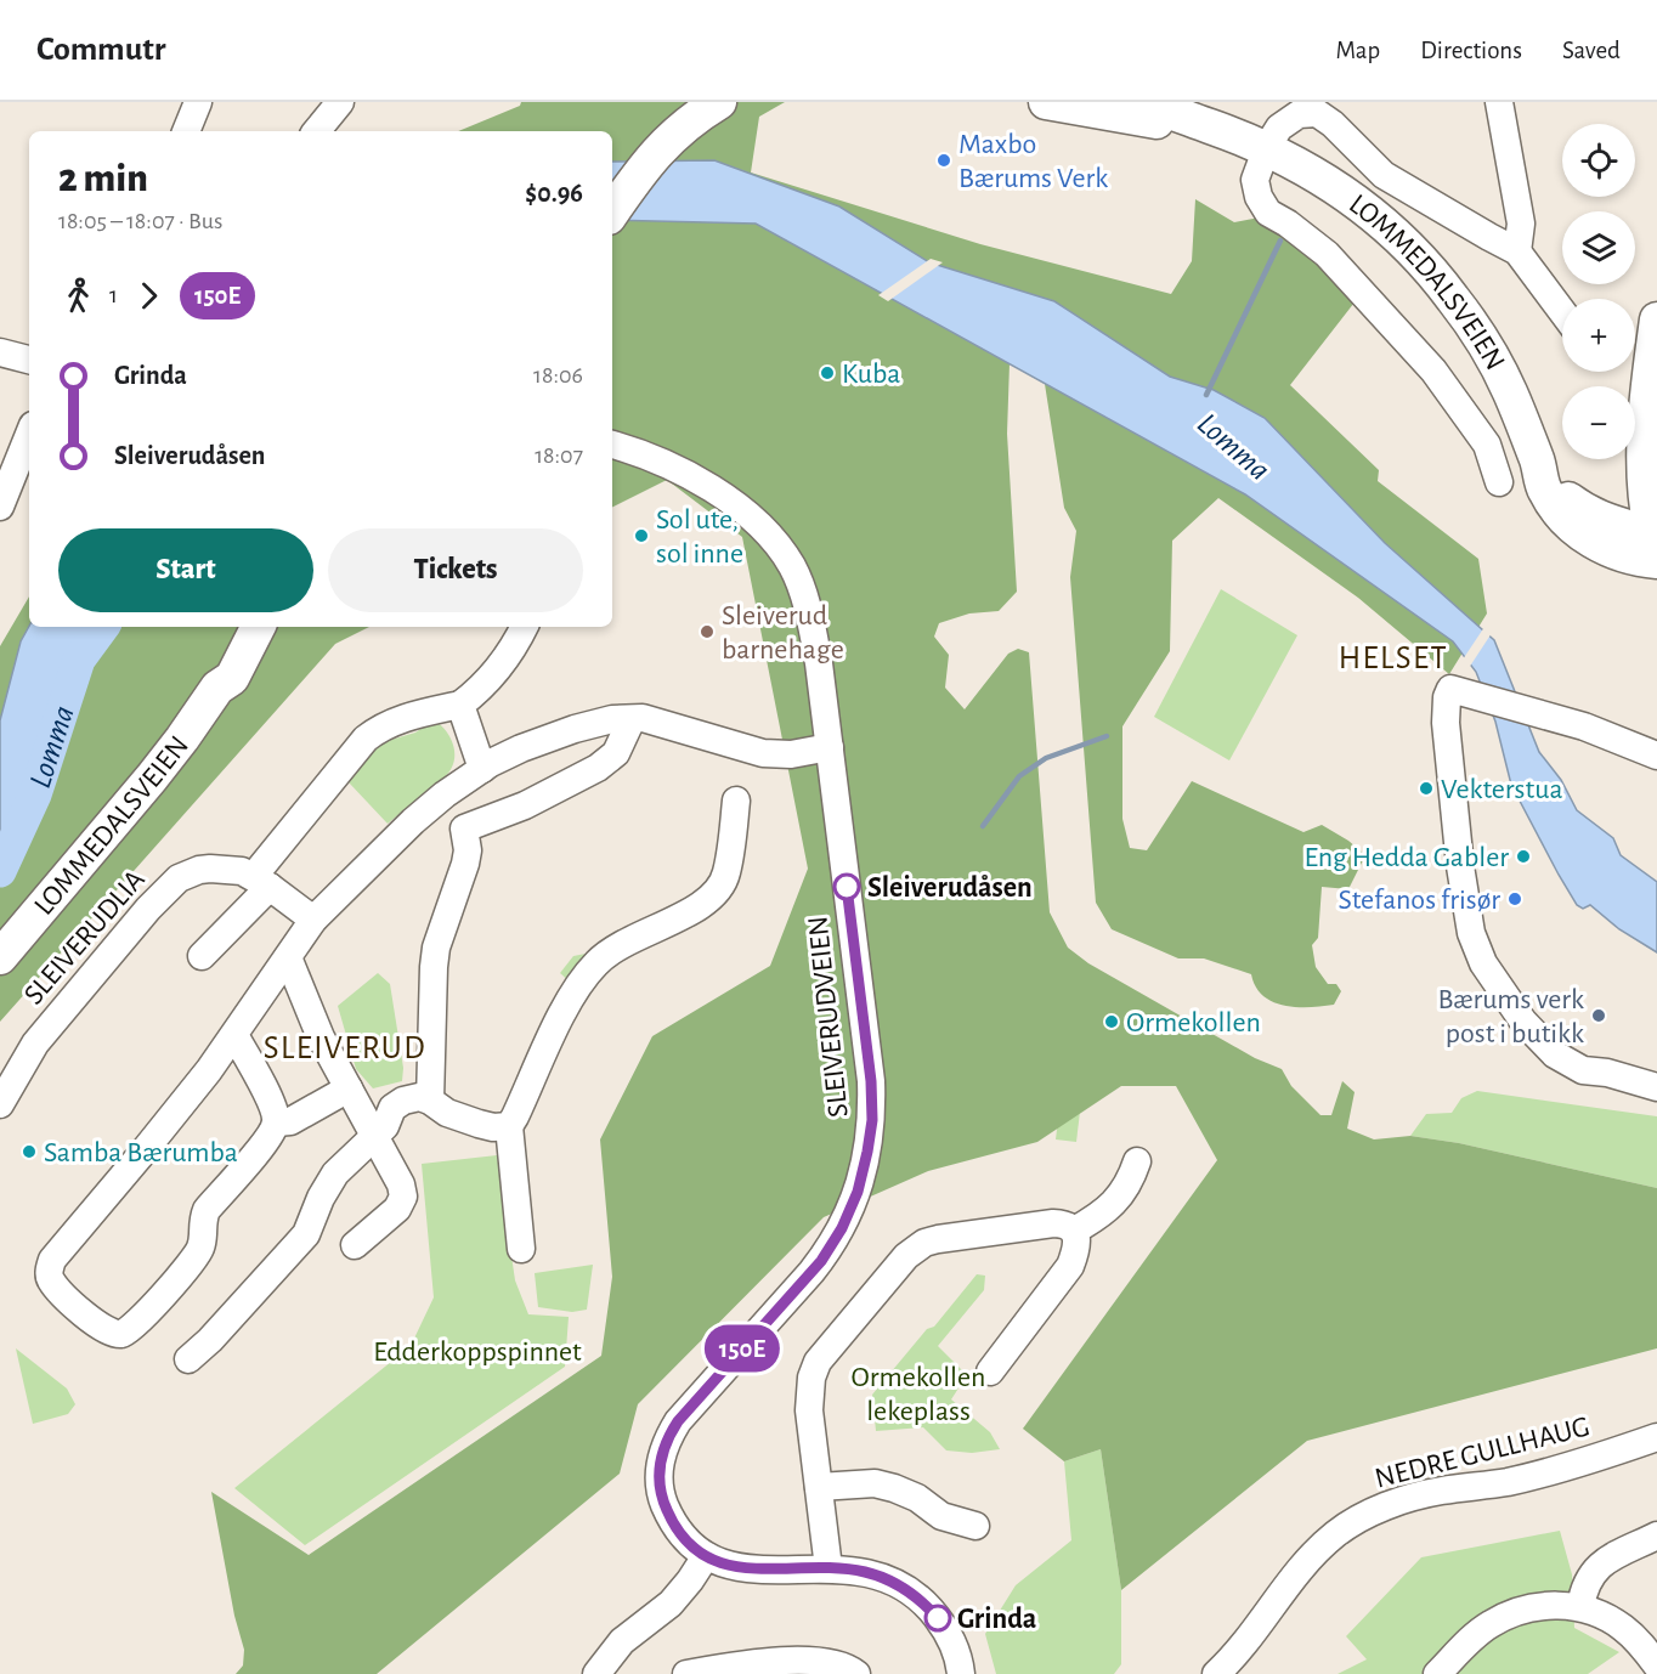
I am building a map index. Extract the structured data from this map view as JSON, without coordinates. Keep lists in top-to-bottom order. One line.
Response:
{"streets":{"main road":["LOMMEDALSVEIEN"],"street":["SLEIVERUDLIA","SLEIVERUDVEIEN","NEDRE GULLHAUG"]},"districts":["HELSET","SLEIVERUD"],"water":["Lomma"],"parks":["Edderkoppspinnet","Ormekollen lekeplass"],"places":["Maxbo Bærums Verk","Kuba","Sol ute, sol inne","Sleiverud barnehage","Vekterstua","Eng Hedda Gabler","Sleiverudåsen","Stefanos frisør","Bærums verk post i butikk","Ormekollen","Samba Bærumba","Grinda"],"lines":["bus line 150E"],"page":{"header":"Commutr","nav":["Map","Directions","Saved"],"on_map":"150E","map_buttons":["+","−"],"heading":["2 min","18:05 – 18:07 · Bus","$0.96"],"legs":["1","150E"],"list":[{"name":"Grinda","value":"18:06"},{"name":"Sleiverudåsen","value":"18:07"}],"buttons":["Start","Tickets"]}}
